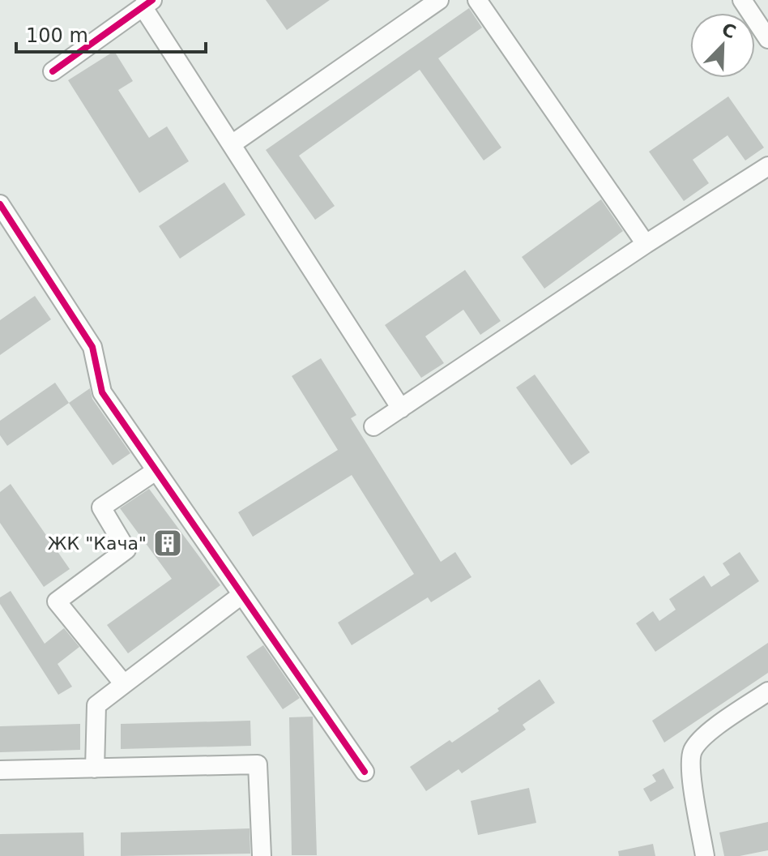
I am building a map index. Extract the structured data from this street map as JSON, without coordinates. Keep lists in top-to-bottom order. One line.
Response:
{"places":{"building":["ЖК \"Кача\""]},"scale_bar":"100 m","north":"top right"}
